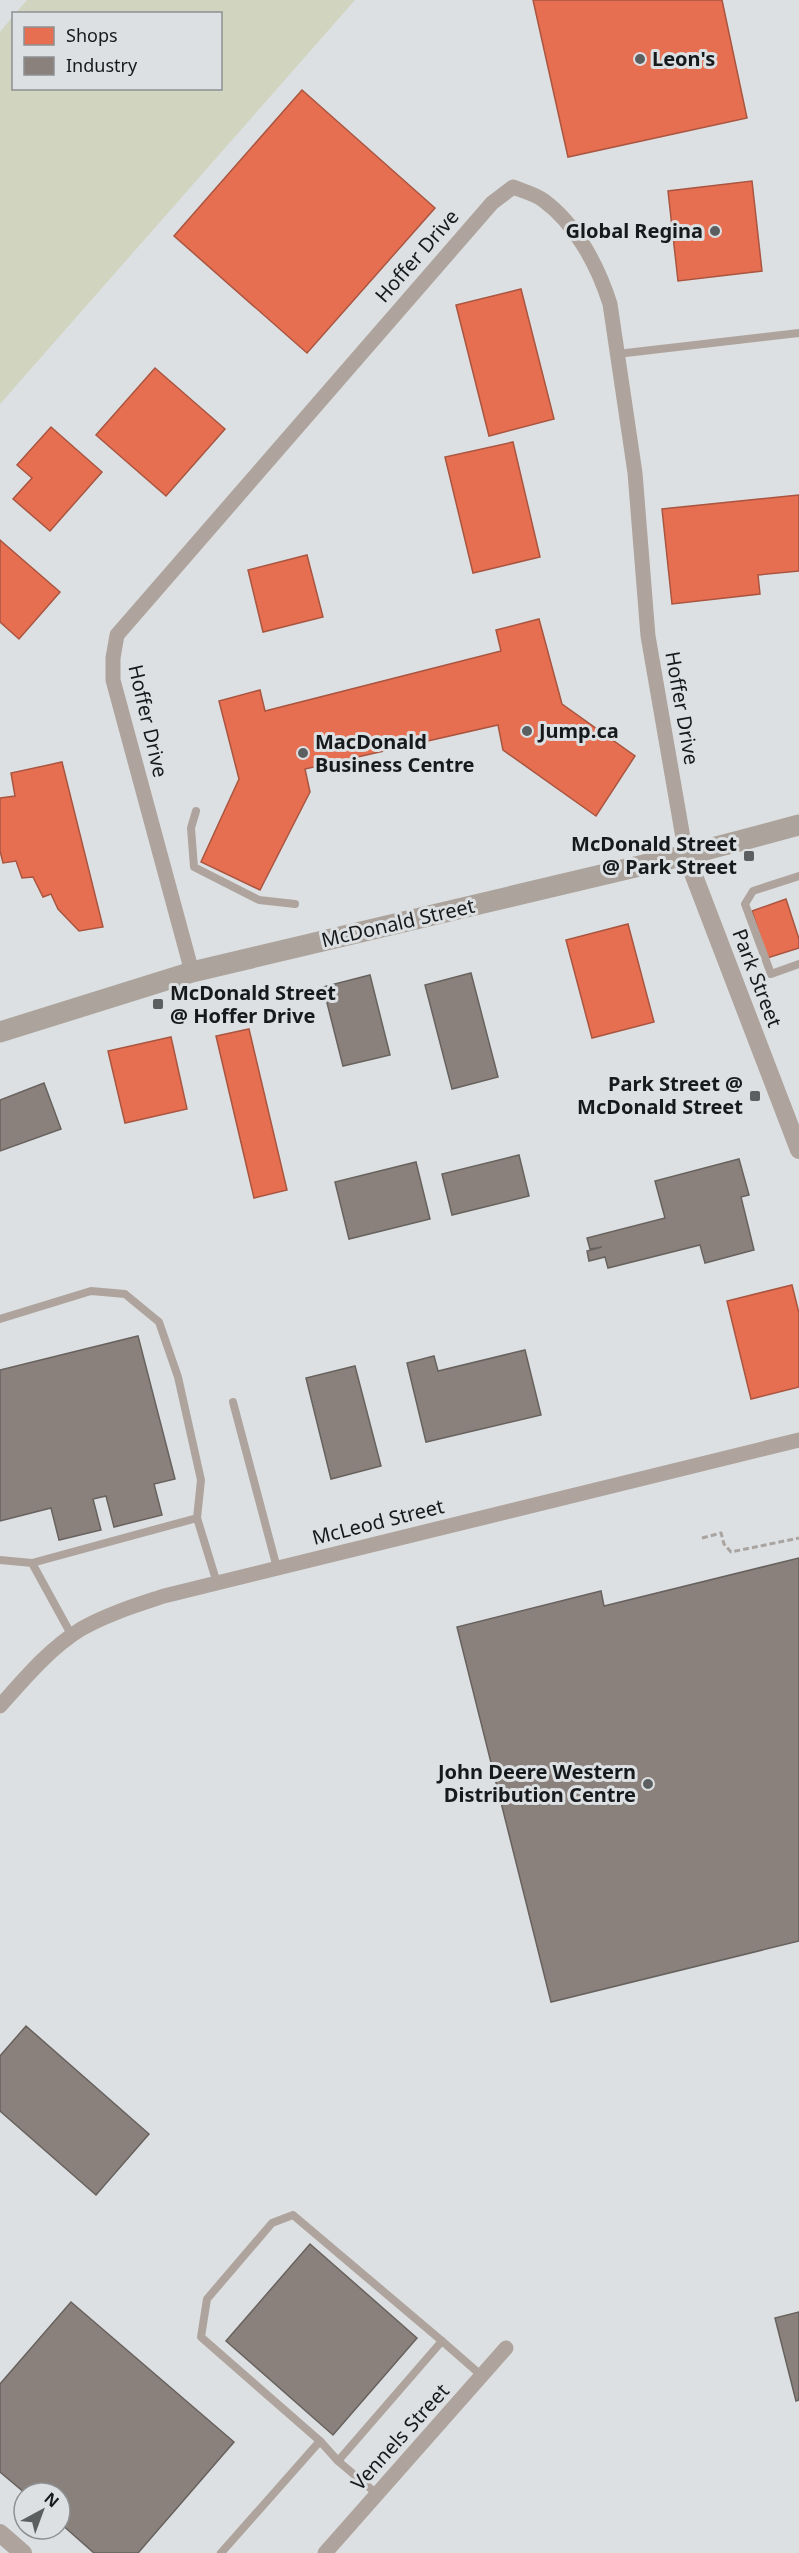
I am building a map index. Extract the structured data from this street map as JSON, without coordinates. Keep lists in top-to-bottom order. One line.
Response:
{"streets":{"main road":["McDonald Street"],"street":["Hoffer Drive","Park Street","McLeod Street","Vennels Street"]},"crossings":[["Hoffer Drive","McDonald Street"],["Hoffer Drive","Park Street"],["McDonald Street","Park Street"]],"places":{"other":["Leon's","Global Regina","Jump.ca","MacDonald Business Centre","John Deere Western Distribution Centre"],"transit":["McDonald Street @ Park Street","McDonald Street @ Hoffer Drive","Park Street @ McDonald Street"]},"legend":["Shops","Industry"],"north":"top right"}
